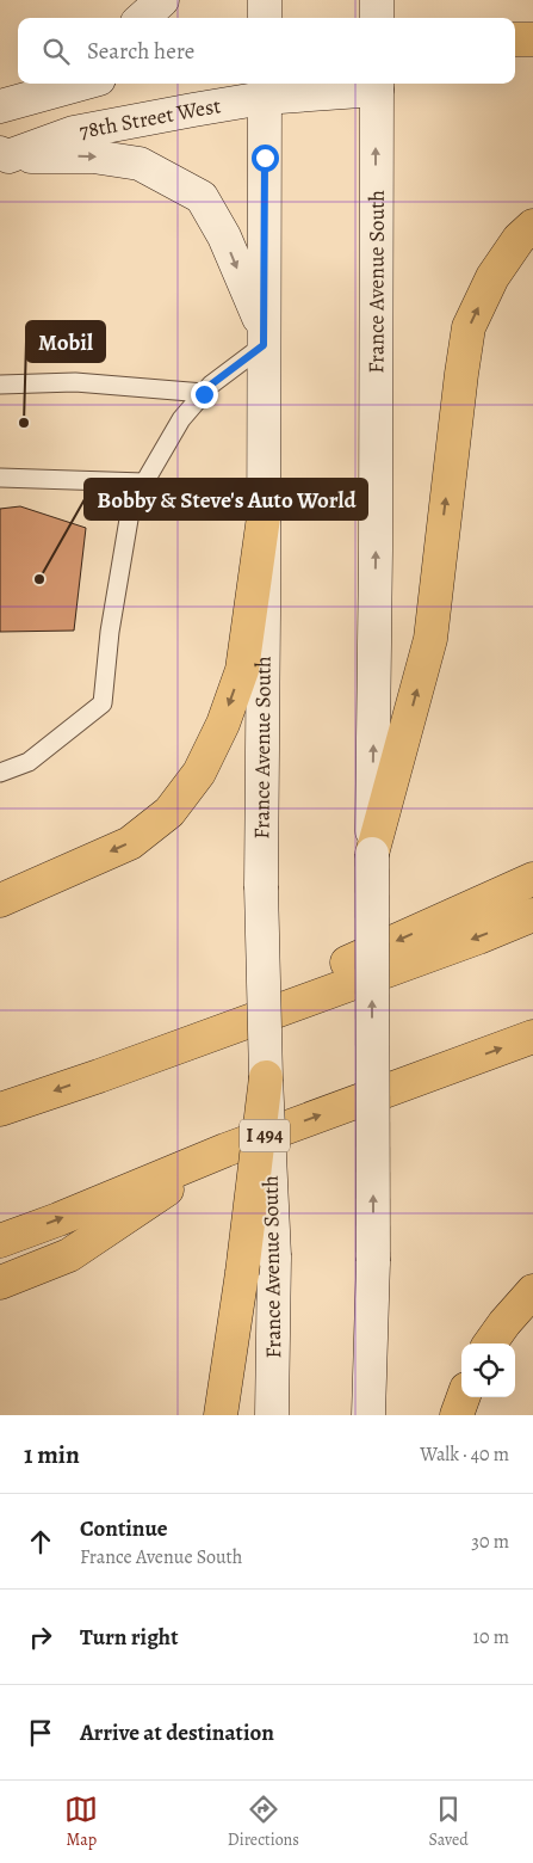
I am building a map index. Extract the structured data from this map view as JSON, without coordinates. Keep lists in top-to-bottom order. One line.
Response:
{"streets":{"highway":["I 494"],"main road":["78th Street West","France Avenue South"]},"crossings":[["78th Street West","France Avenue South"]],"places":["Mobil","Bobby & Steve's Auto World"],"page":{"search":"Search here","heading":["1 min","Walk · 40 m"],"list":[["Continue","France Avenue South","30 m"],["Turn right","10 m"],"Arrive at destination"],"nav":["Map","Directions","Saved"]}}
